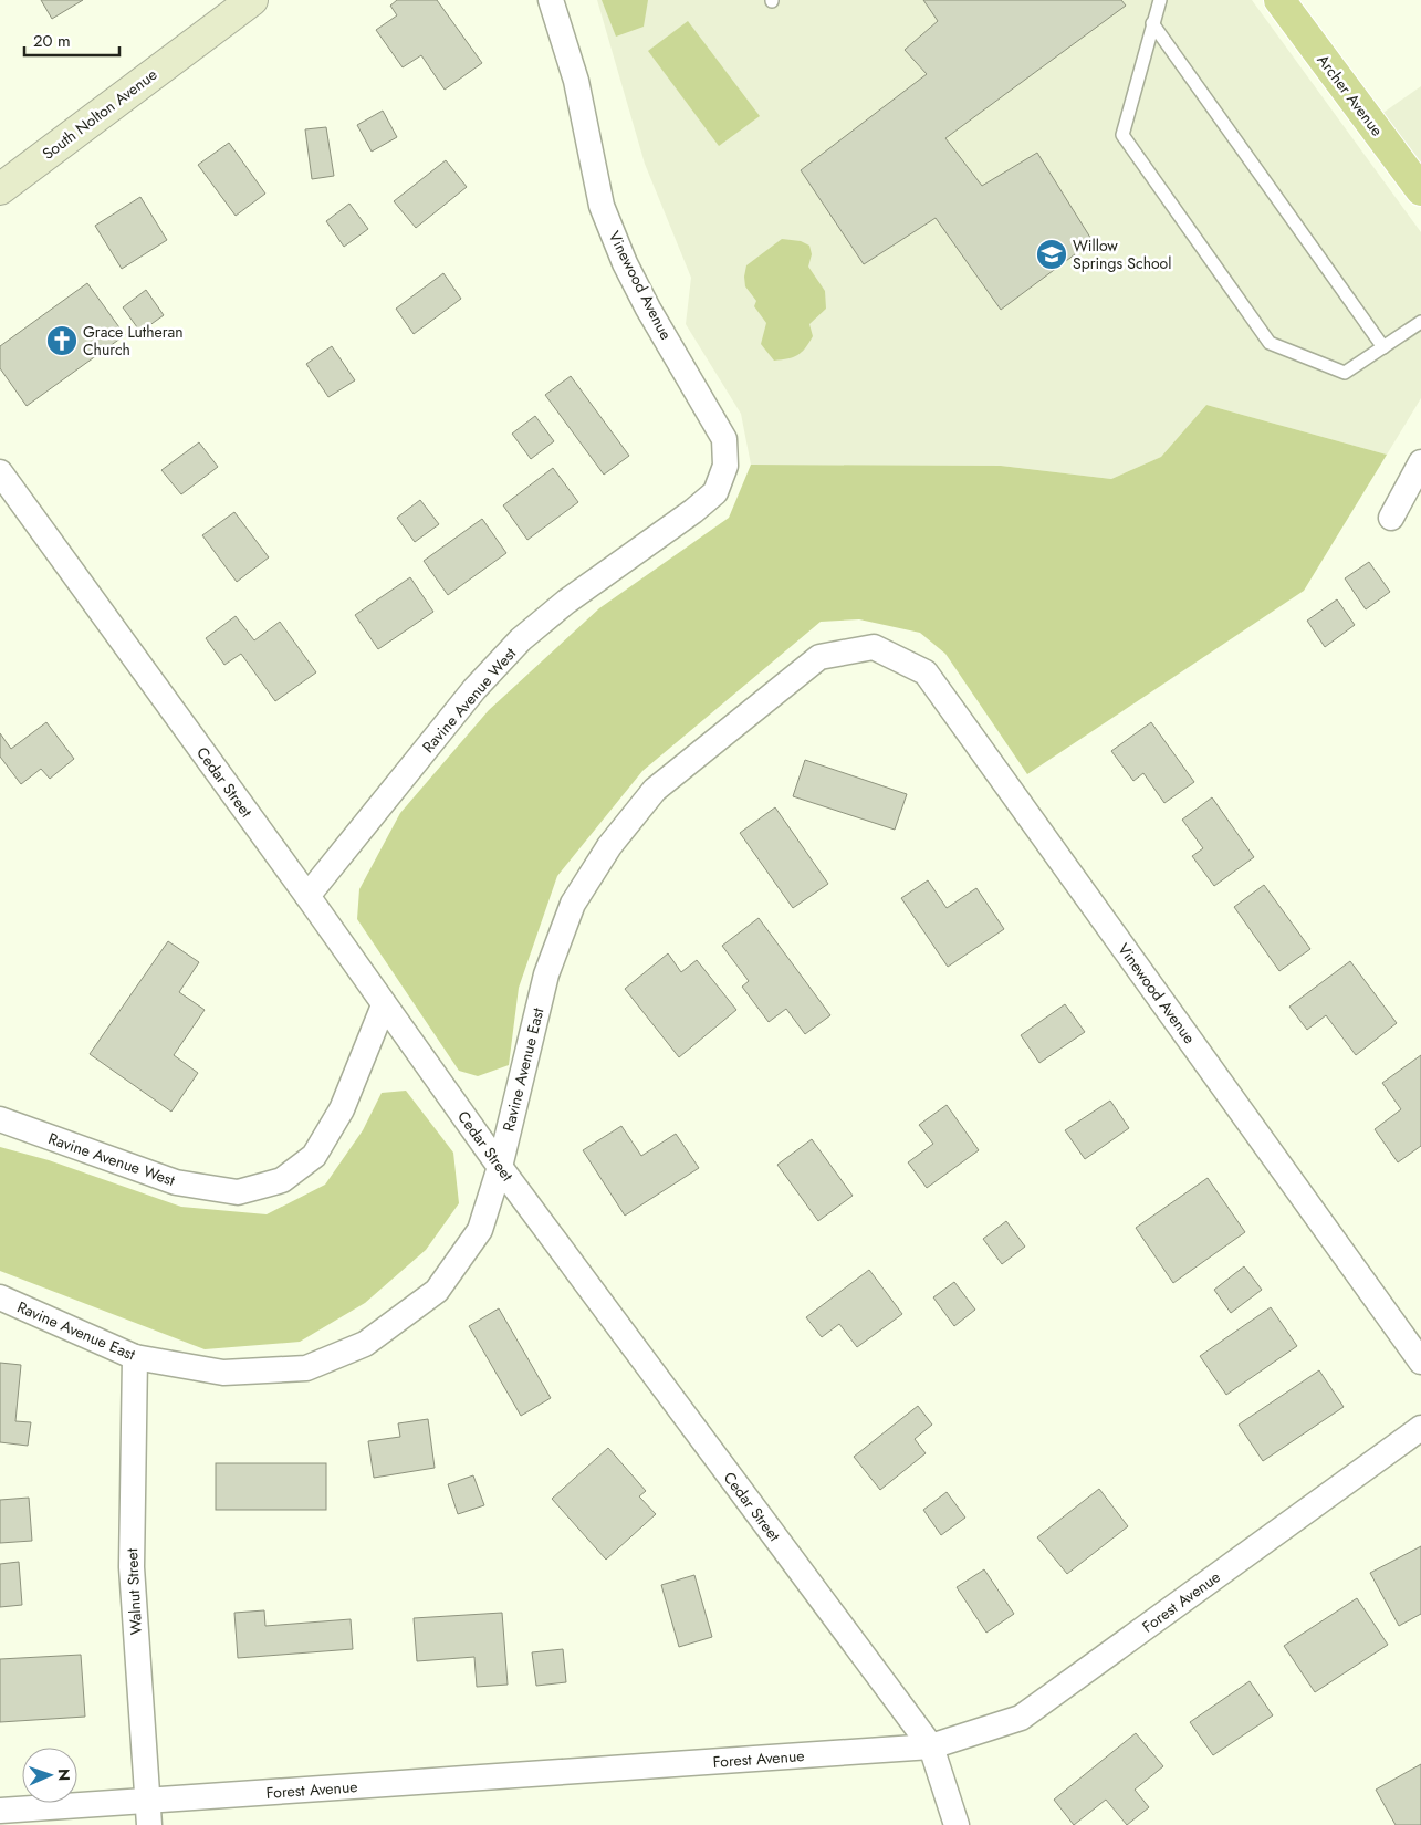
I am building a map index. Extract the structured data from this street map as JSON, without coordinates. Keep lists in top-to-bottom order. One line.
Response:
{"streets":{"main road":["Archer Avenue"],"street":["South Nolton Avenue","Vinewood Avenue","Ravine Avenue West","Cedar Street","Ravine Avenue East","Walnut Street","Forest Avenue"]},"crossings":[["Vinewood Avenue","Ravine Avenue West"],["Vinewood Avenue","Ravine Avenue East"],["Ravine Avenue West","Cedar Street"],["Cedar Street","Ravine Avenue East"],["Cedar Street","Forest Avenue"],["Ravine Avenue East","Walnut Street"],["Walnut Street","Forest Avenue"]],"places":{"school or university":["Willow Springs School"],"church":["Grace Lutheran Church"]},"scale_bar":"20 m","north":"right"}
